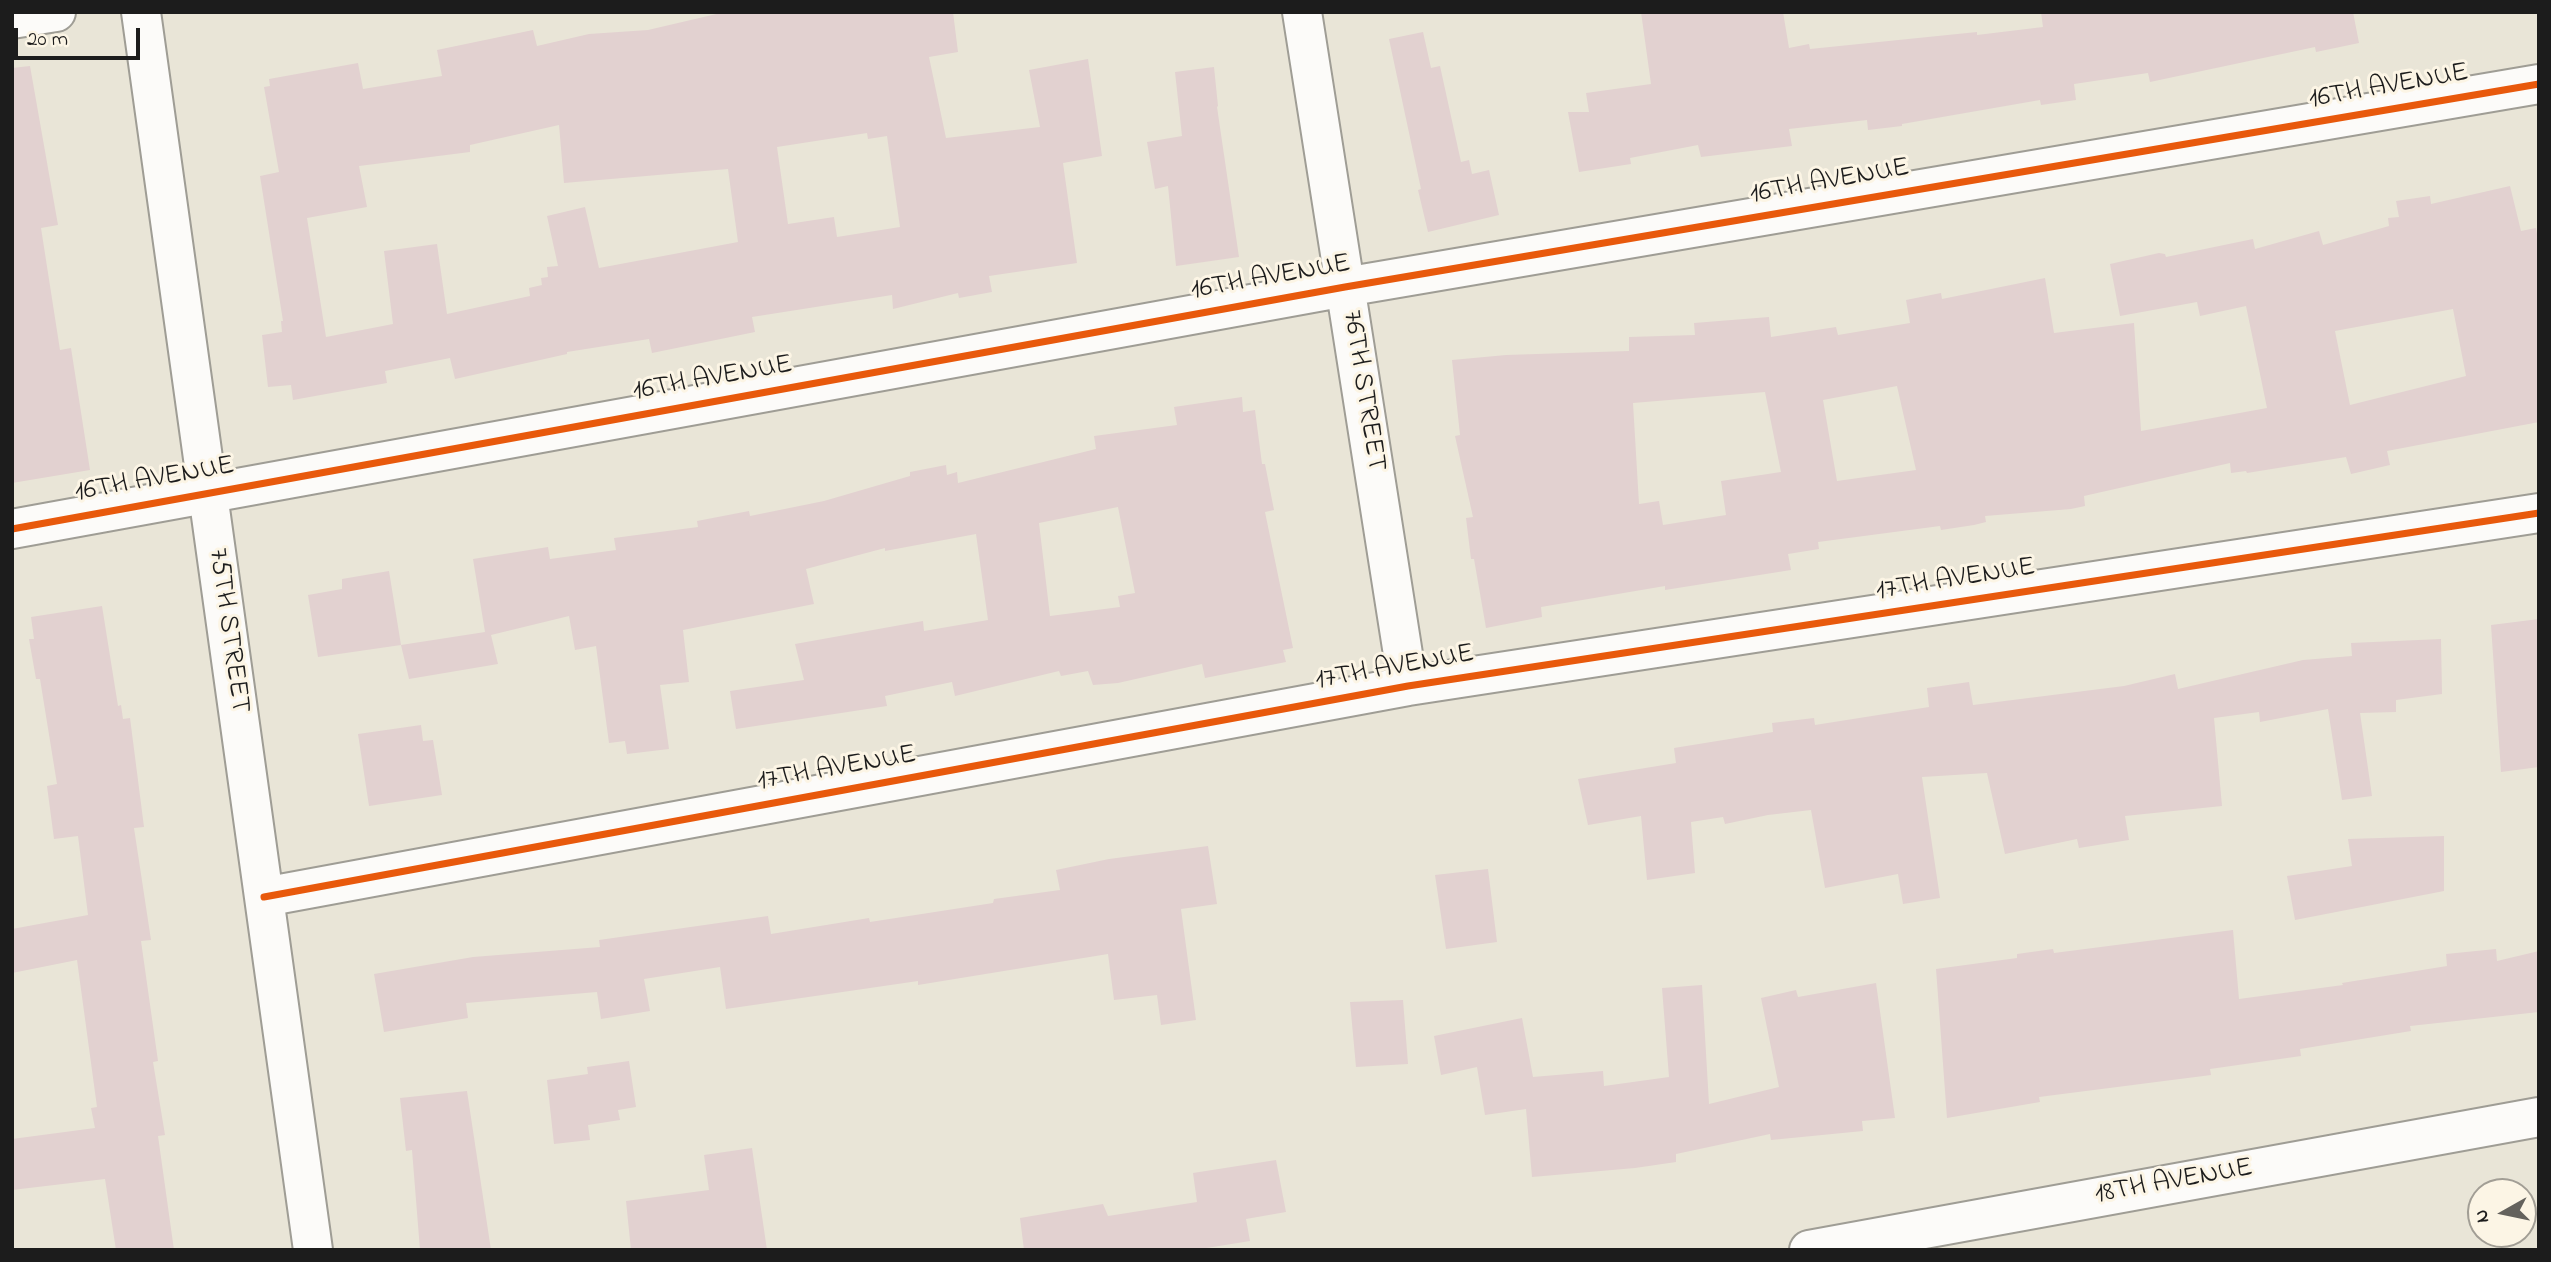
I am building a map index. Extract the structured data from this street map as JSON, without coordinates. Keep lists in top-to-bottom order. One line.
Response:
{"streets":{"street":["16TH AVENUE","76TH STREET","17TH AVENUE","75TH STREET","18TH AVENUE"]},"crossings":[["16TH AVENUE","76TH STREET"],["16TH AVENUE","75TH STREET"],["76TH STREET","17TH AVENUE"],["17TH AVENUE","75TH STREET"]],"scale_bar":"20 m","north":"left"}
